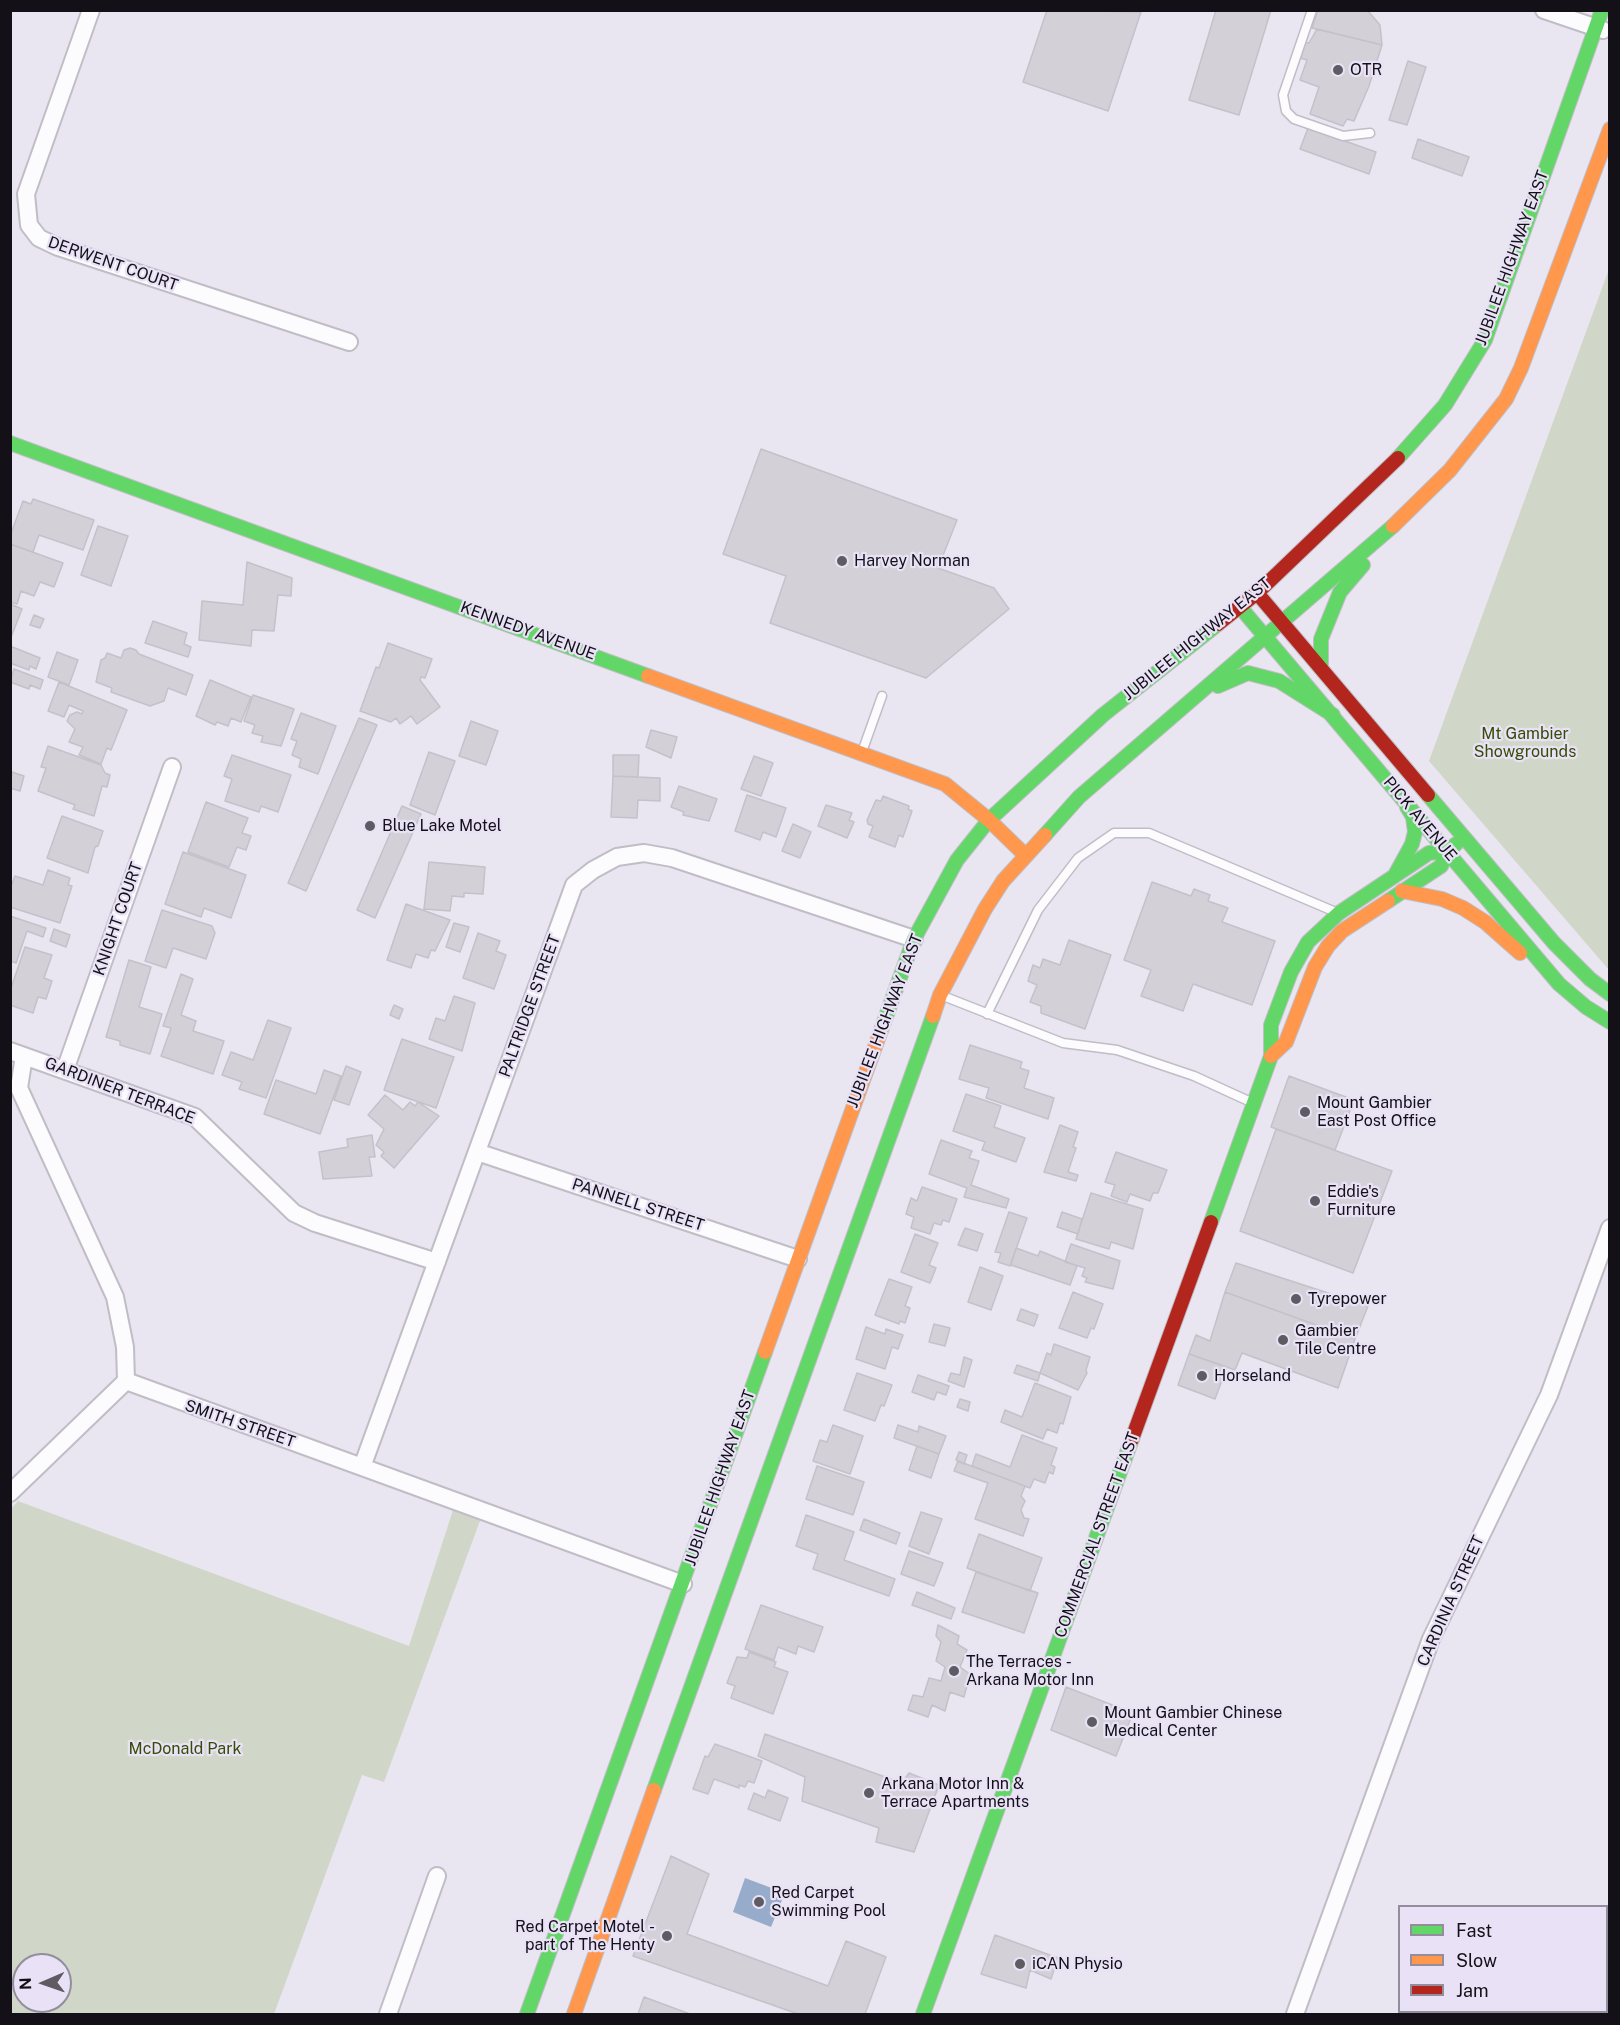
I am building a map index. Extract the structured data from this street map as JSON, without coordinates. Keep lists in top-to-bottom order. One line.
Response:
{"streets":{"main road":["JUBILEE HIGHWAY EAST","KENNEDY AVENUE","PICK AVENUE","COMMERCIAL STREET EAST"],"street":["DERWENT COURT","KNIGHT COURT","PALTRIDGE STREET","GARDINER TERRACE","PANNELL STREET","SMITH STREET","CARDINIA STREET"]},"crossings":[["JUBILEE HIGHWAY EAST","KENNEDY AVENUE"],["JUBILEE HIGHWAY EAST","PICK AVENUE"],["JUBILEE HIGHWAY EAST","PALTRIDGE STREET"],["JUBILEE HIGHWAY EAST","PANNELL STREET"],["JUBILEE HIGHWAY EAST","SMITH STREET"],["PICK AVENUE","COMMERCIAL STREET EAST"],["KNIGHT COURT","GARDINER TERRACE"],["PALTRIDGE STREET","GARDINER TERRACE"],["PALTRIDGE STREET","PANNELL STREET"],["PALTRIDGE STREET","SMITH STREET"]],"parks":["Mt Gambier Showgrounds","McDonald Park"],"places":["OTR","Harvey Norman","Blue Lake Motel","Mount Gambier East Post Office","Eddie's Furniture","Tyrepower","Gambier Tile Centre","Horseland","The Terraces - Arkana Motor Inn","Mount Gambier Chinese Medical Center","Arkana Motor Inn & Terrace Apartments","Red Carpet Swimming Pool","Red Carpet Motel - part of The Henty","iCAN Physio"],"legend":["Fast","Slow","Jam"],"north":"left"}
